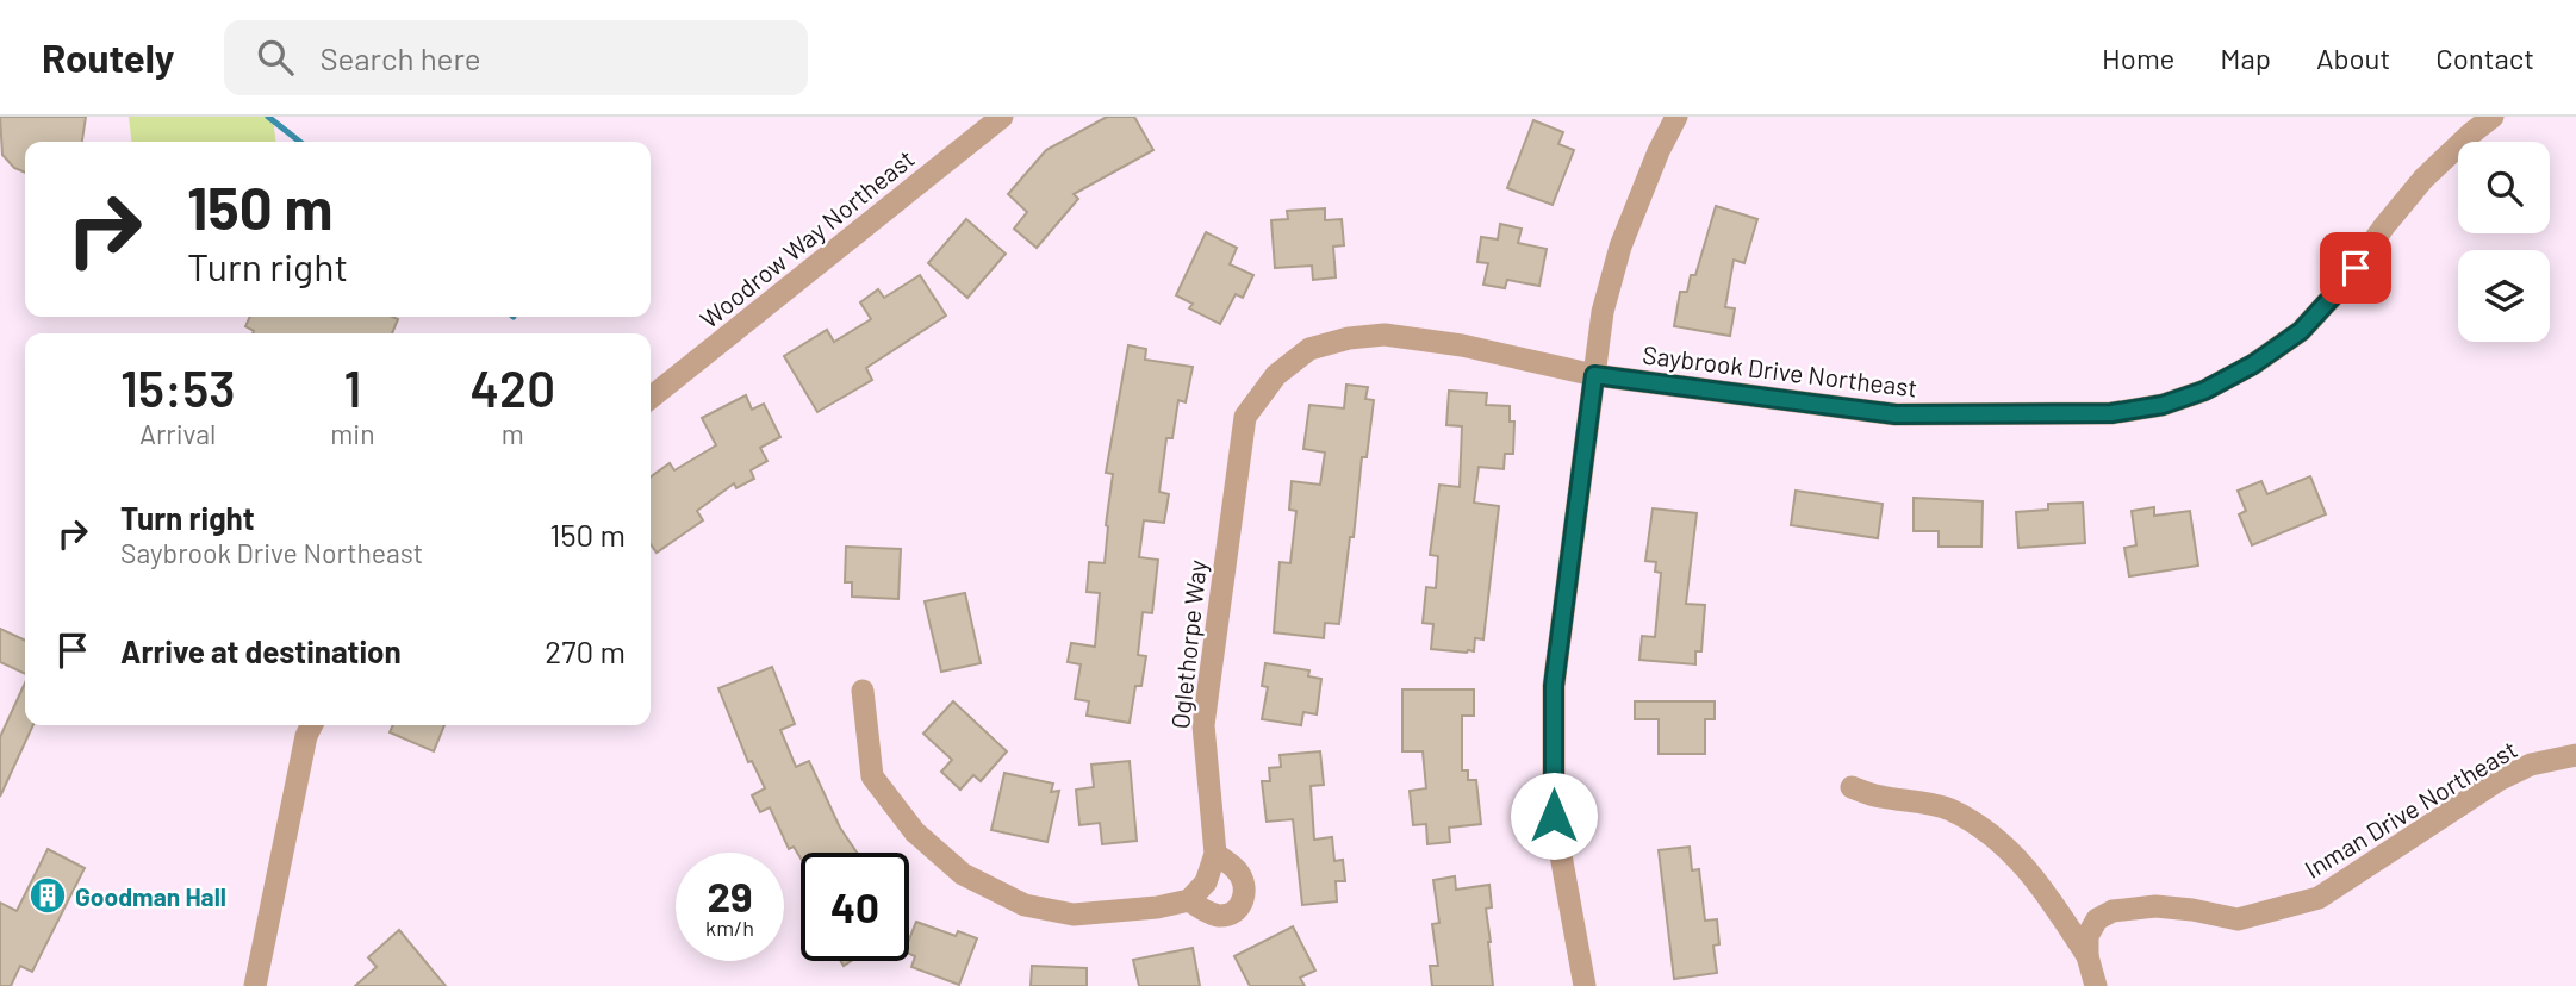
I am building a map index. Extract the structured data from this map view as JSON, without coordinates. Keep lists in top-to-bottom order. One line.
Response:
{"streets":{"street":["Woodrow Way Northeast","Saybrook Drive Northeast","Oglethorpe Way","Inman Drive Northeast"]},"crossings":[["Saybrook Drive Northeast","Oglethorpe Way"]],"places":{"building":["Goodman Hall"]},"page":{"header":"Routely","search":"Search here","nav":["Home","Map","About","Contact"],"turn":["150 m","Turn right"],"eta":["15:53","Arrival","1","min","420","m"],"list":[{"name":"Turn right","note":"Saybrook Drive Northeast","value":"150 m"},{"name":"Arrive at destination","value":"270 m"}],"speed":"29 km/h","limit":"40"}}
